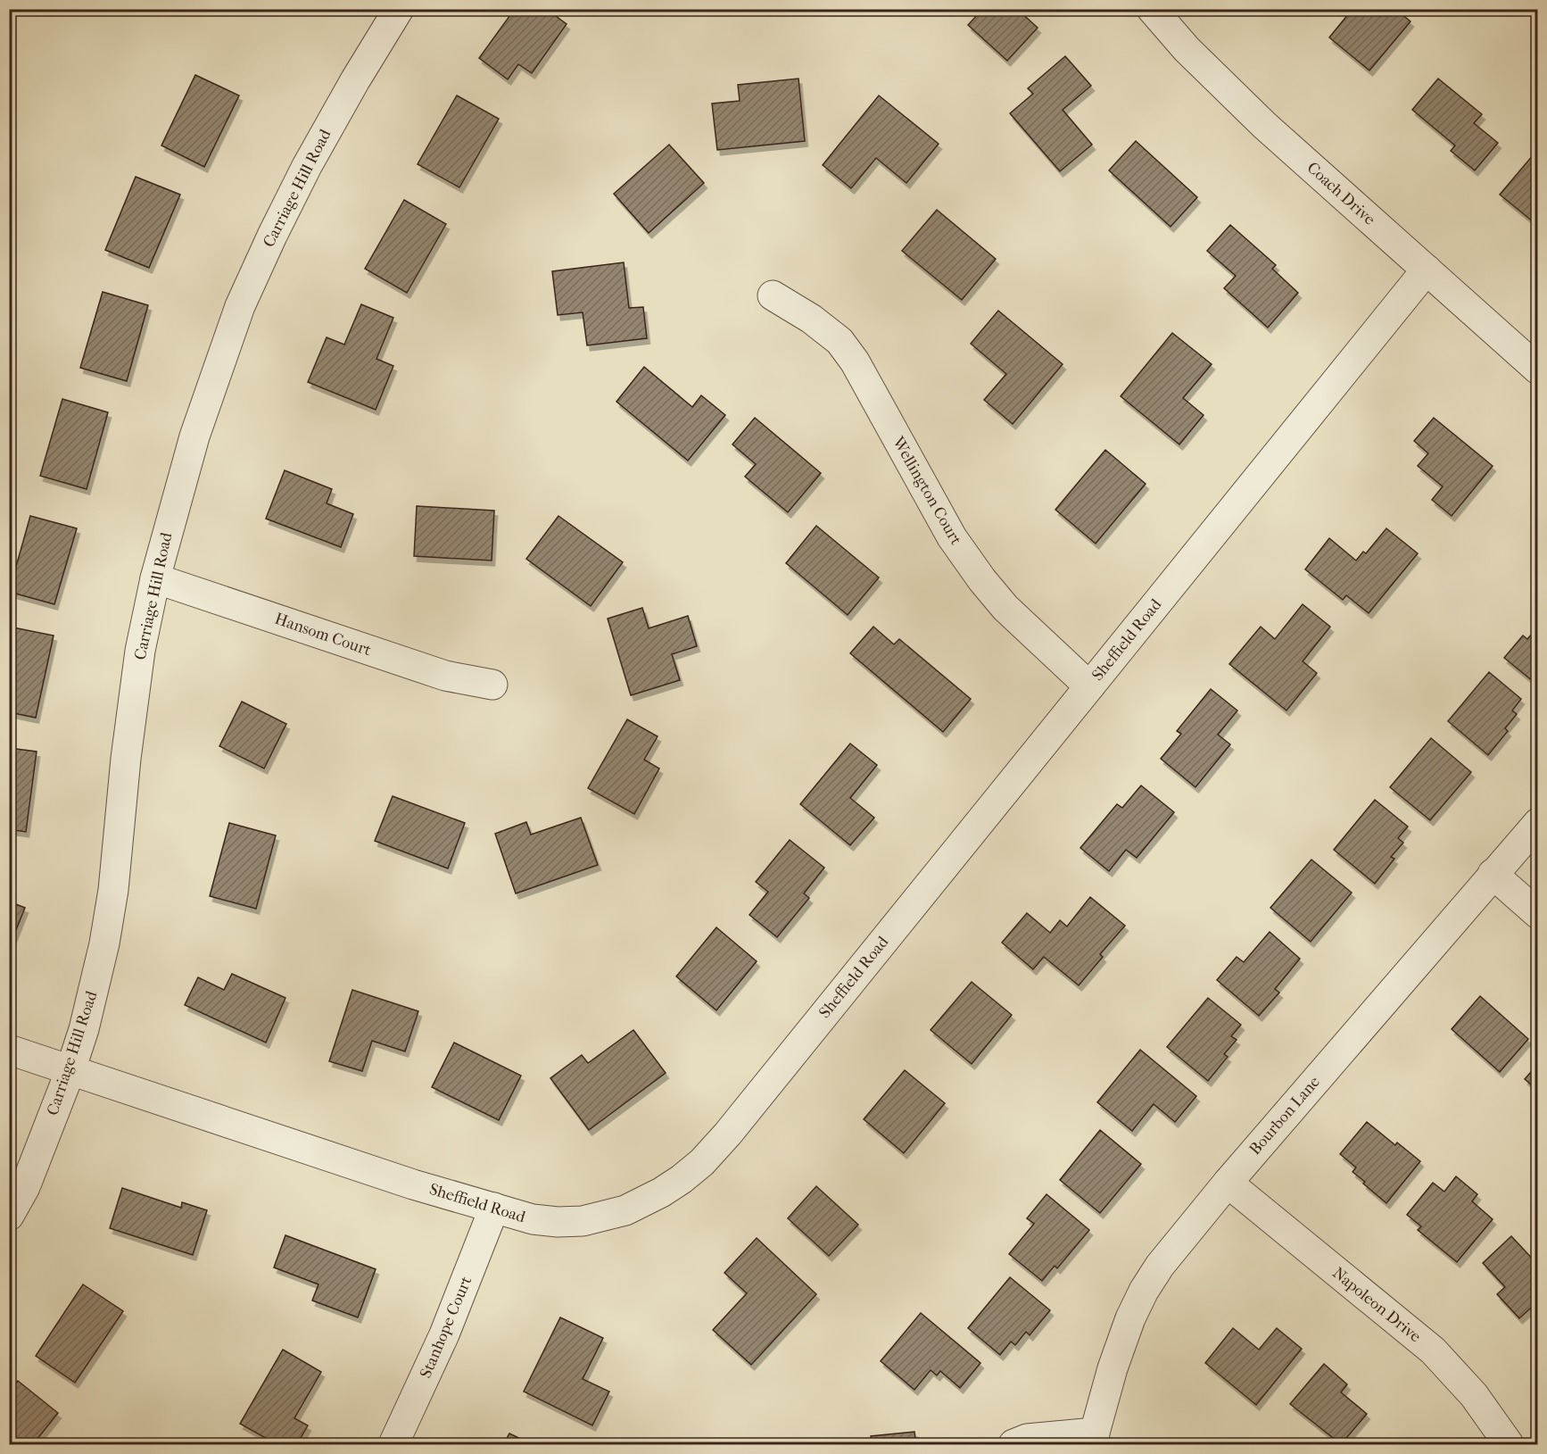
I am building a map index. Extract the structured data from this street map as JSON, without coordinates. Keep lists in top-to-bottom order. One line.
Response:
{"streets":{"street":["Carriage Hill Road","Coach Drive","Wellington Court","Hansom Court","Sheffield Road","Bourbon Lane","Napoleon Drive","Stanhope Court"]},"crossings":[["Carriage Hill Road","Hansom Court"],["Carriage Hill Road","Sheffield Road"],["Coach Drive","Sheffield Road"],["Wellington Court","Sheffield Road"],["Sheffield Road","Stanhope Court"],["Bourbon Lane","Napoleon Drive"]]}
